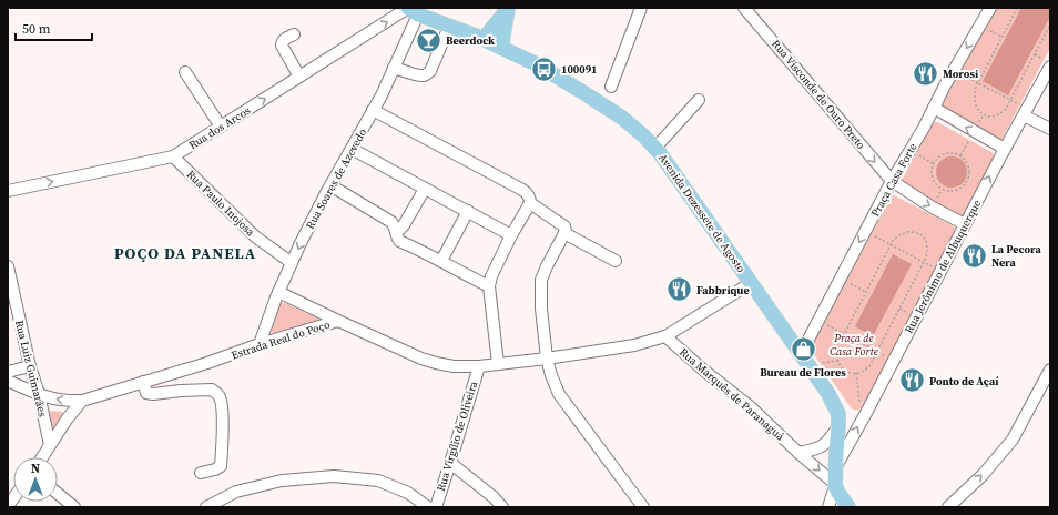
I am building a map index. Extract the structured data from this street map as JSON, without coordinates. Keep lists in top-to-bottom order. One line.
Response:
{"streets":{"main road":["Avenida Dezessete de Agosto"],"street":["Rua Visconde de Ouro Preto","Rua dos Arcos","Rua Soares de Azevedo","Praça Casa Forte","Rua Paulo Inojosa","Rua Jerônimo de Albuquerque","Estrada Real do Poço","Rua Luiz Guimarães","Rua Marquês de Paranaguá","Rua Virgílio de Oliveira"]},"crossings":[["Rua Visconde de Ouro Preto","Praça Casa Forte"],["Rua dos Arcos","Rua Soares de Azevedo"],["Rua dos Arcos","Rua Paulo Inojosa"],["Rua dos Arcos","Avenida Dezessete de Agosto"],["Rua Soares de Azevedo","Rua Paulo Inojosa"],["Rua Soares de Azevedo","Avenida Dezessete de Agosto"],["Rua Soares de Azevedo","Estrada Real do Poço"],["Praça Casa Forte","Avenida Dezessete de Agosto"],["Avenida Dezessete de Agosto","Rua Jerônimo de Albuquerque"],["Avenida Dezessete de Agosto","Estrada Real do Poço"],["Avenida Dezessete de Agosto","Rua Marquês de Paranaguá"],["Estrada Real do Poço","Rua Marquês de Paranaguá"],["Estrada Real do Poço","Rua Virgílio de Oliveira"]],"one_way":["Rua Visconde de Ouro Preto","Rua dos Arcos","Praça Casa Forte"],"districts":["POÇO DA PANELA"],"parks":["Praça de Casa Forte"],"places":{"bar":["Beerdock"],"bus stop":["100091"],"restaurant":["Morosi","La Pecora Nera","Fabbrique","Ponto de Açaí"],"shop":["Bureau de Flores"]},"scale_bar":"50 m","north":"top"}
